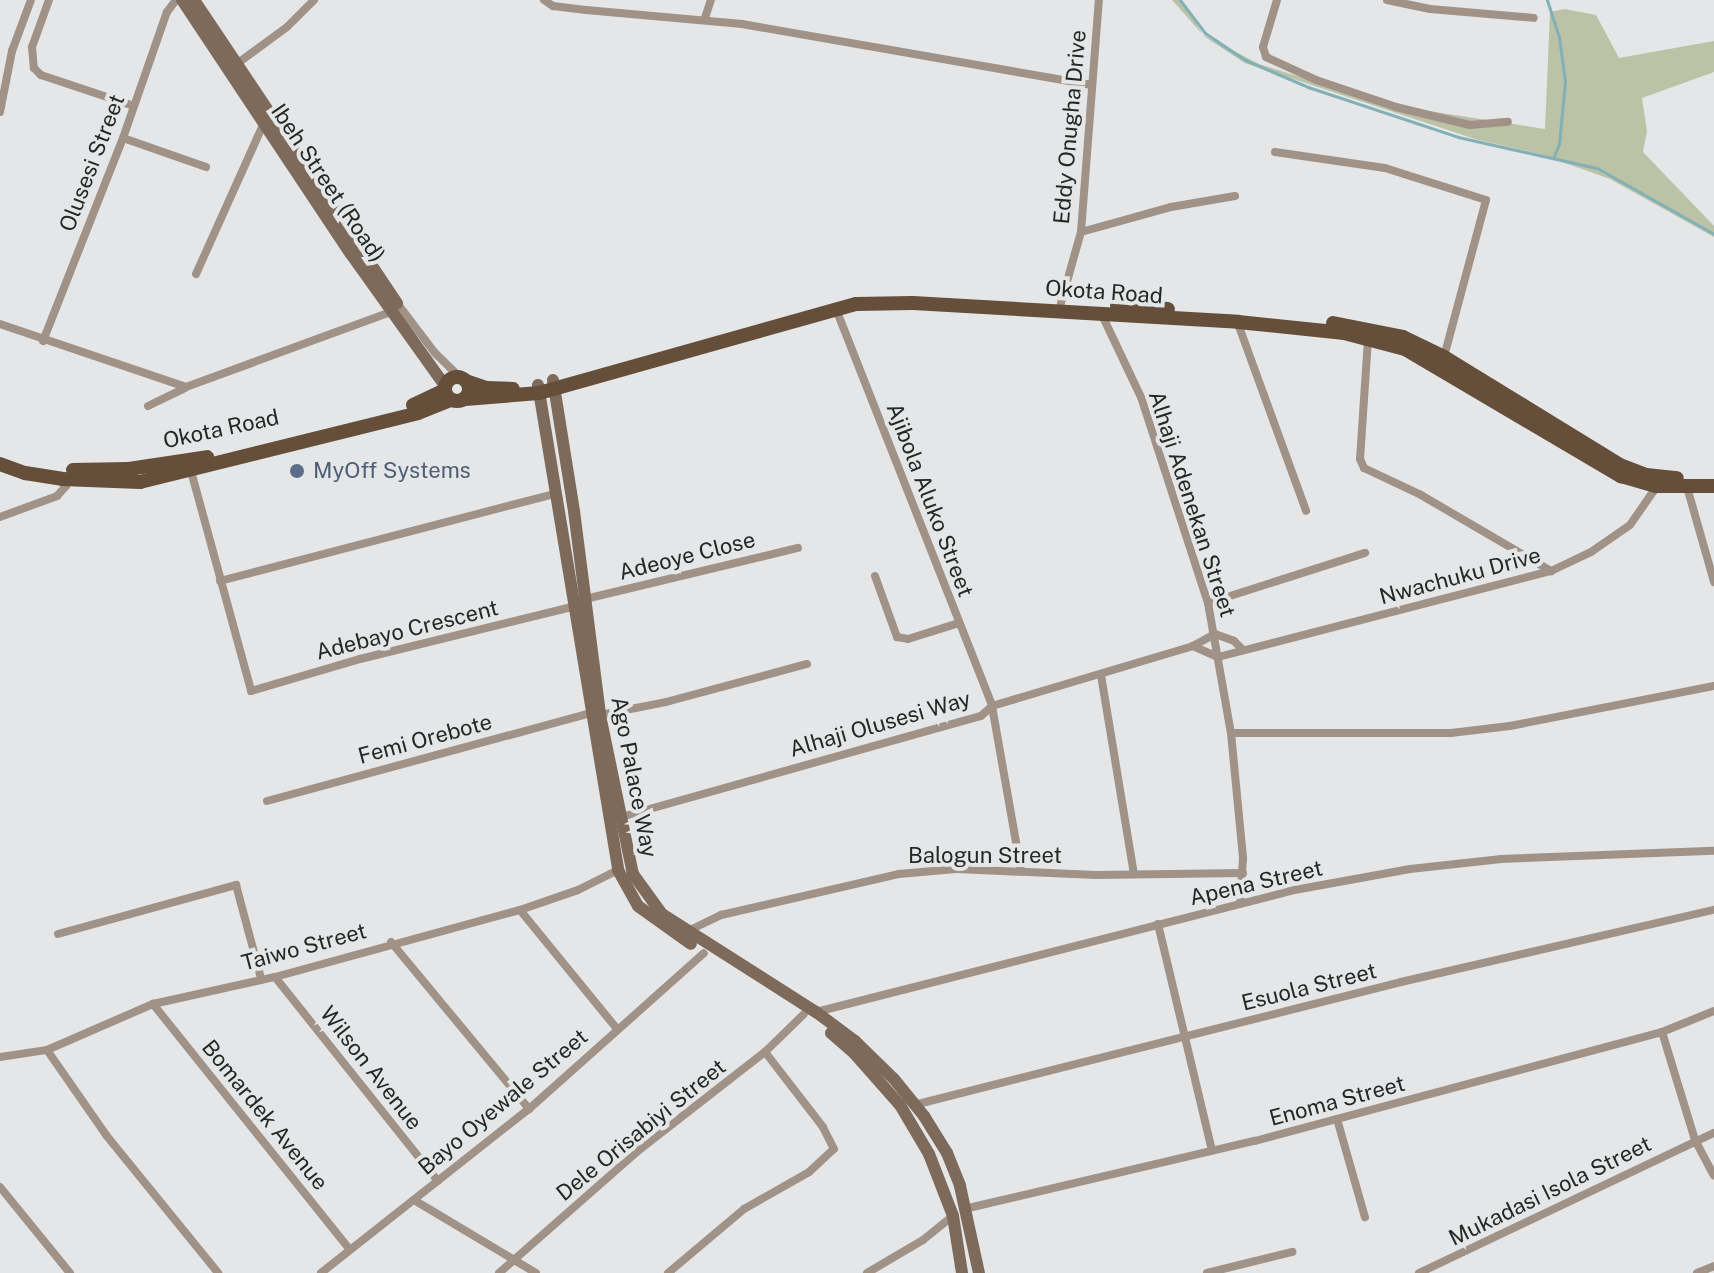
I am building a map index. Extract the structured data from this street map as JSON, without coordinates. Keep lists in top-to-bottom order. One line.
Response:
{"streets":{"main road":["Ibeh Street (Road)","Okota Road","Ago Palace Way"],"street":["Eddy Onugha Drive","Olusesi Street","Ajibola Aluko Street","Alhaji Adenekan Street","Adeoye Close","Nwachuku Drive","Adebayo Crescent","Alhaji Olusesi Way","Femi Orebote","Balogun Street","Apena Street","Taiwo Street","Esuola Street","Wilson Avenue","Enoma Street","Bayo Oyewale Street","Bomardek Avenue","Dele Orisabiyi Street","Mukadasi Isola Street"]},"crossings":[["Eddy Onugha Drive","Okota Road"],["Olusesi Street","Ibeh Street (Road)"],["Ibeh Street (Road)","Okota Road"],["Okota Road","Ajibola Aluko Street"],["Okota Road","Alhaji Adenekan Street"],["Okota Road","Nwachuku Drive"],["Okota Road","Ago Palace Way"],["Ajibola Aluko Street","Alhaji Olusesi Way"],["Ajibola Aluko Street","Balogun Street"],["Alhaji Adenekan Street","Nwachuku Drive"],["Alhaji Adenekan Street","Alhaji Olusesi Way"],["Alhaji Adenekan Street","Balogun Street"],["Alhaji Adenekan Street","Apena Street"],["Adeoye Close","Adebayo Crescent"],["Adeoye Close","Ago Palace Way"],["Adebayo Crescent","Ago Palace Way"],["Alhaji Olusesi Way","Ago Palace Way"],["Femi Orebote","Ago Palace Way"],["Ago Palace Way","Balogun Street"],["Ago Palace Way","Apena Street"],["Ago Palace Way","Taiwo Street"],["Ago Palace Way","Esuola Street"],["Ago Palace Way","Enoma Street"],["Ago Palace Way","Bayo Oyewale Street"],["Ago Palace Way","Dele Orisabiyi Street"],["Apena Street","Dele Orisabiyi Street"],["Taiwo Street","Wilson Avenue"],["Taiwo Street","Bomardek Avenue"],["Wilson Avenue","Bayo Oyewale Street"],["Bayo Oyewale Street","Bomardek Avenue"]],"places":["MyOff Systems"]}
